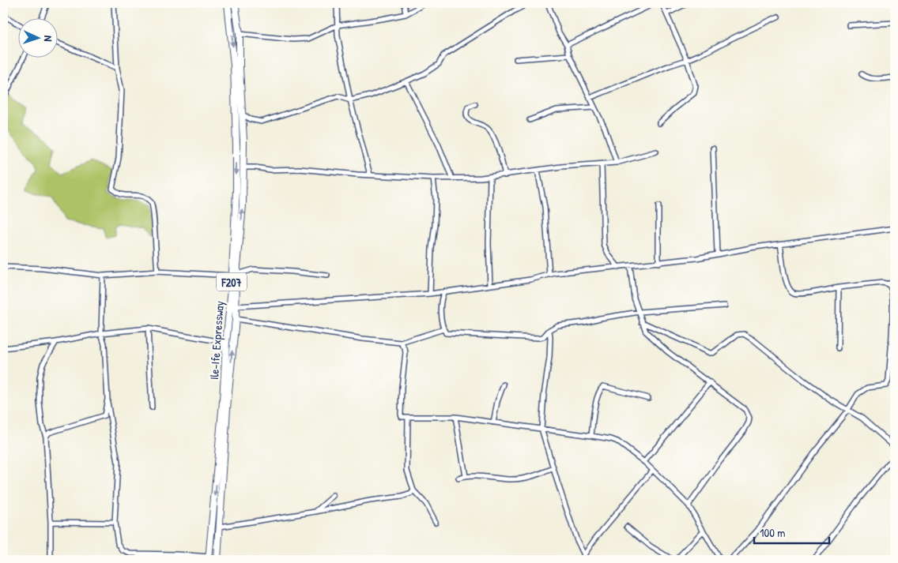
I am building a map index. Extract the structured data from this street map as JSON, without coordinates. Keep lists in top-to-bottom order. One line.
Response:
{"streets":{"main road":["F207","Ile-Ife Expressway"]},"scale_bar":"100 m","north":"right"}
